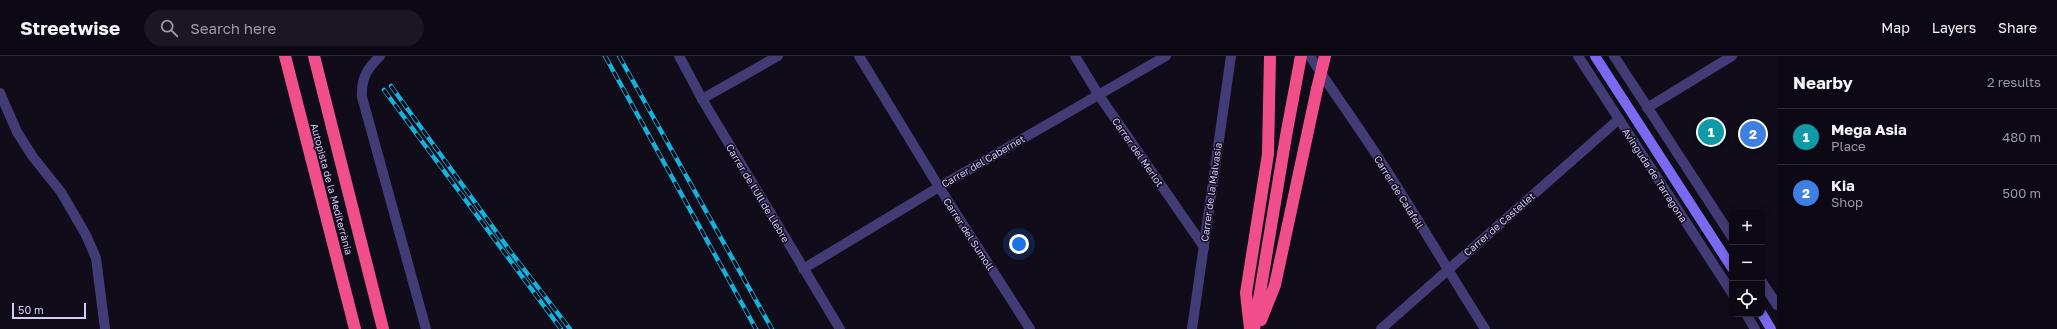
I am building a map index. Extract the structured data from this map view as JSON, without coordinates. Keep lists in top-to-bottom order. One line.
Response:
{"streets":{"highway":["Autopista de la Mediterrània"],"street":["Carrer del Merlot","Carrer del Cabernet","Avinguda de Tarragona","Carrer de la Malvasia","Carrer de Calafell","Carrer de l'Ull de Llebre","Carrer de Castellet","Carrer del Sumoll"]},"crossings":[["Carrer del Merlot","Carrer del Cabernet"],["Carrer del Merlot","Carrer de la Malvasia"],["Carrer del Cabernet","Carrer de l'Ull de Llebre"],["Carrer del Cabernet","Carrer del Sumoll"],["Avinguda de Tarragona","Carrer de Castellet"],["Carrer de Calafell","Carrer de Castellet"]],"scale_bar":"50 m","page":{"header":"Streetwise","search":"Search here","nav":["Map","Layers","Share"],"heading":["Nearby","2 results"],"list":[{"mark":"1","name":"Mega Asia","note":"Place","value":"480 m"},{"mark":"2","name":"Kia","note":"Shop","value":"500 m"}],"pins":["1","2"],"map_buttons":["+","−"],"scale":"50 m"}}
